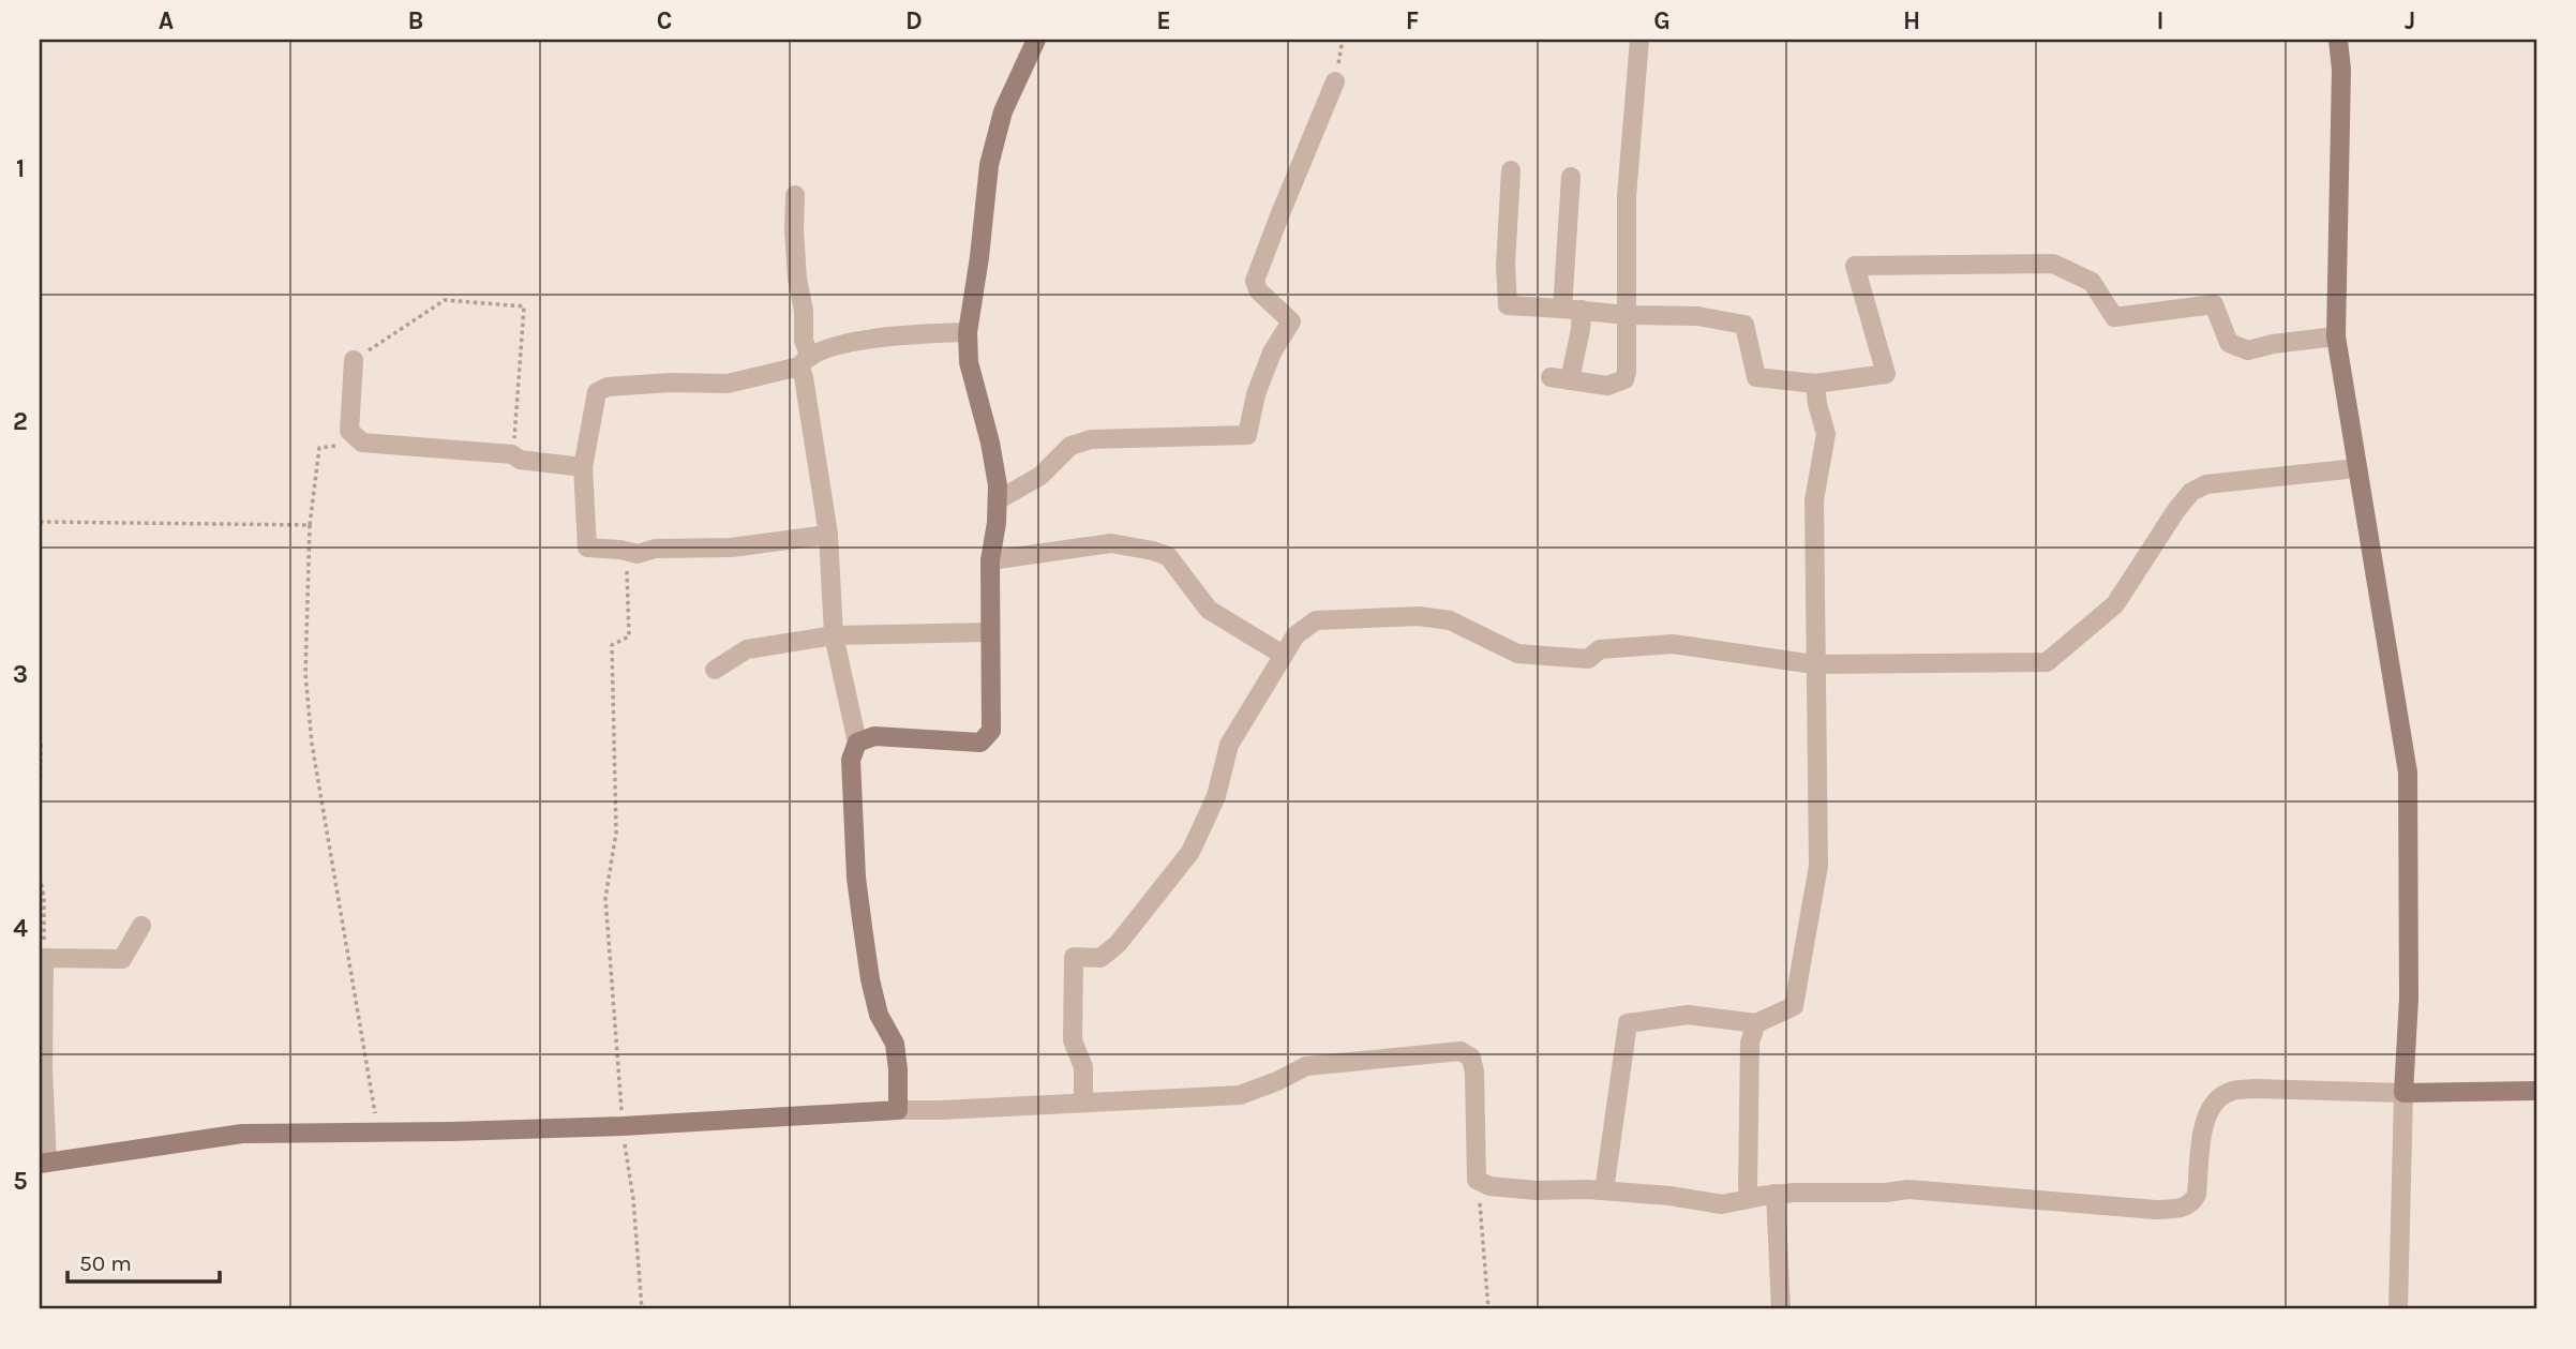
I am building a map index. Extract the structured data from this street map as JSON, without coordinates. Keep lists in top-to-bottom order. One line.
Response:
{"scale_bar":"50 m","grid":{"columns":["A","B","C","D","E","F","G","H","I","J"],"rows":["1","2","3","4","5"]}}
